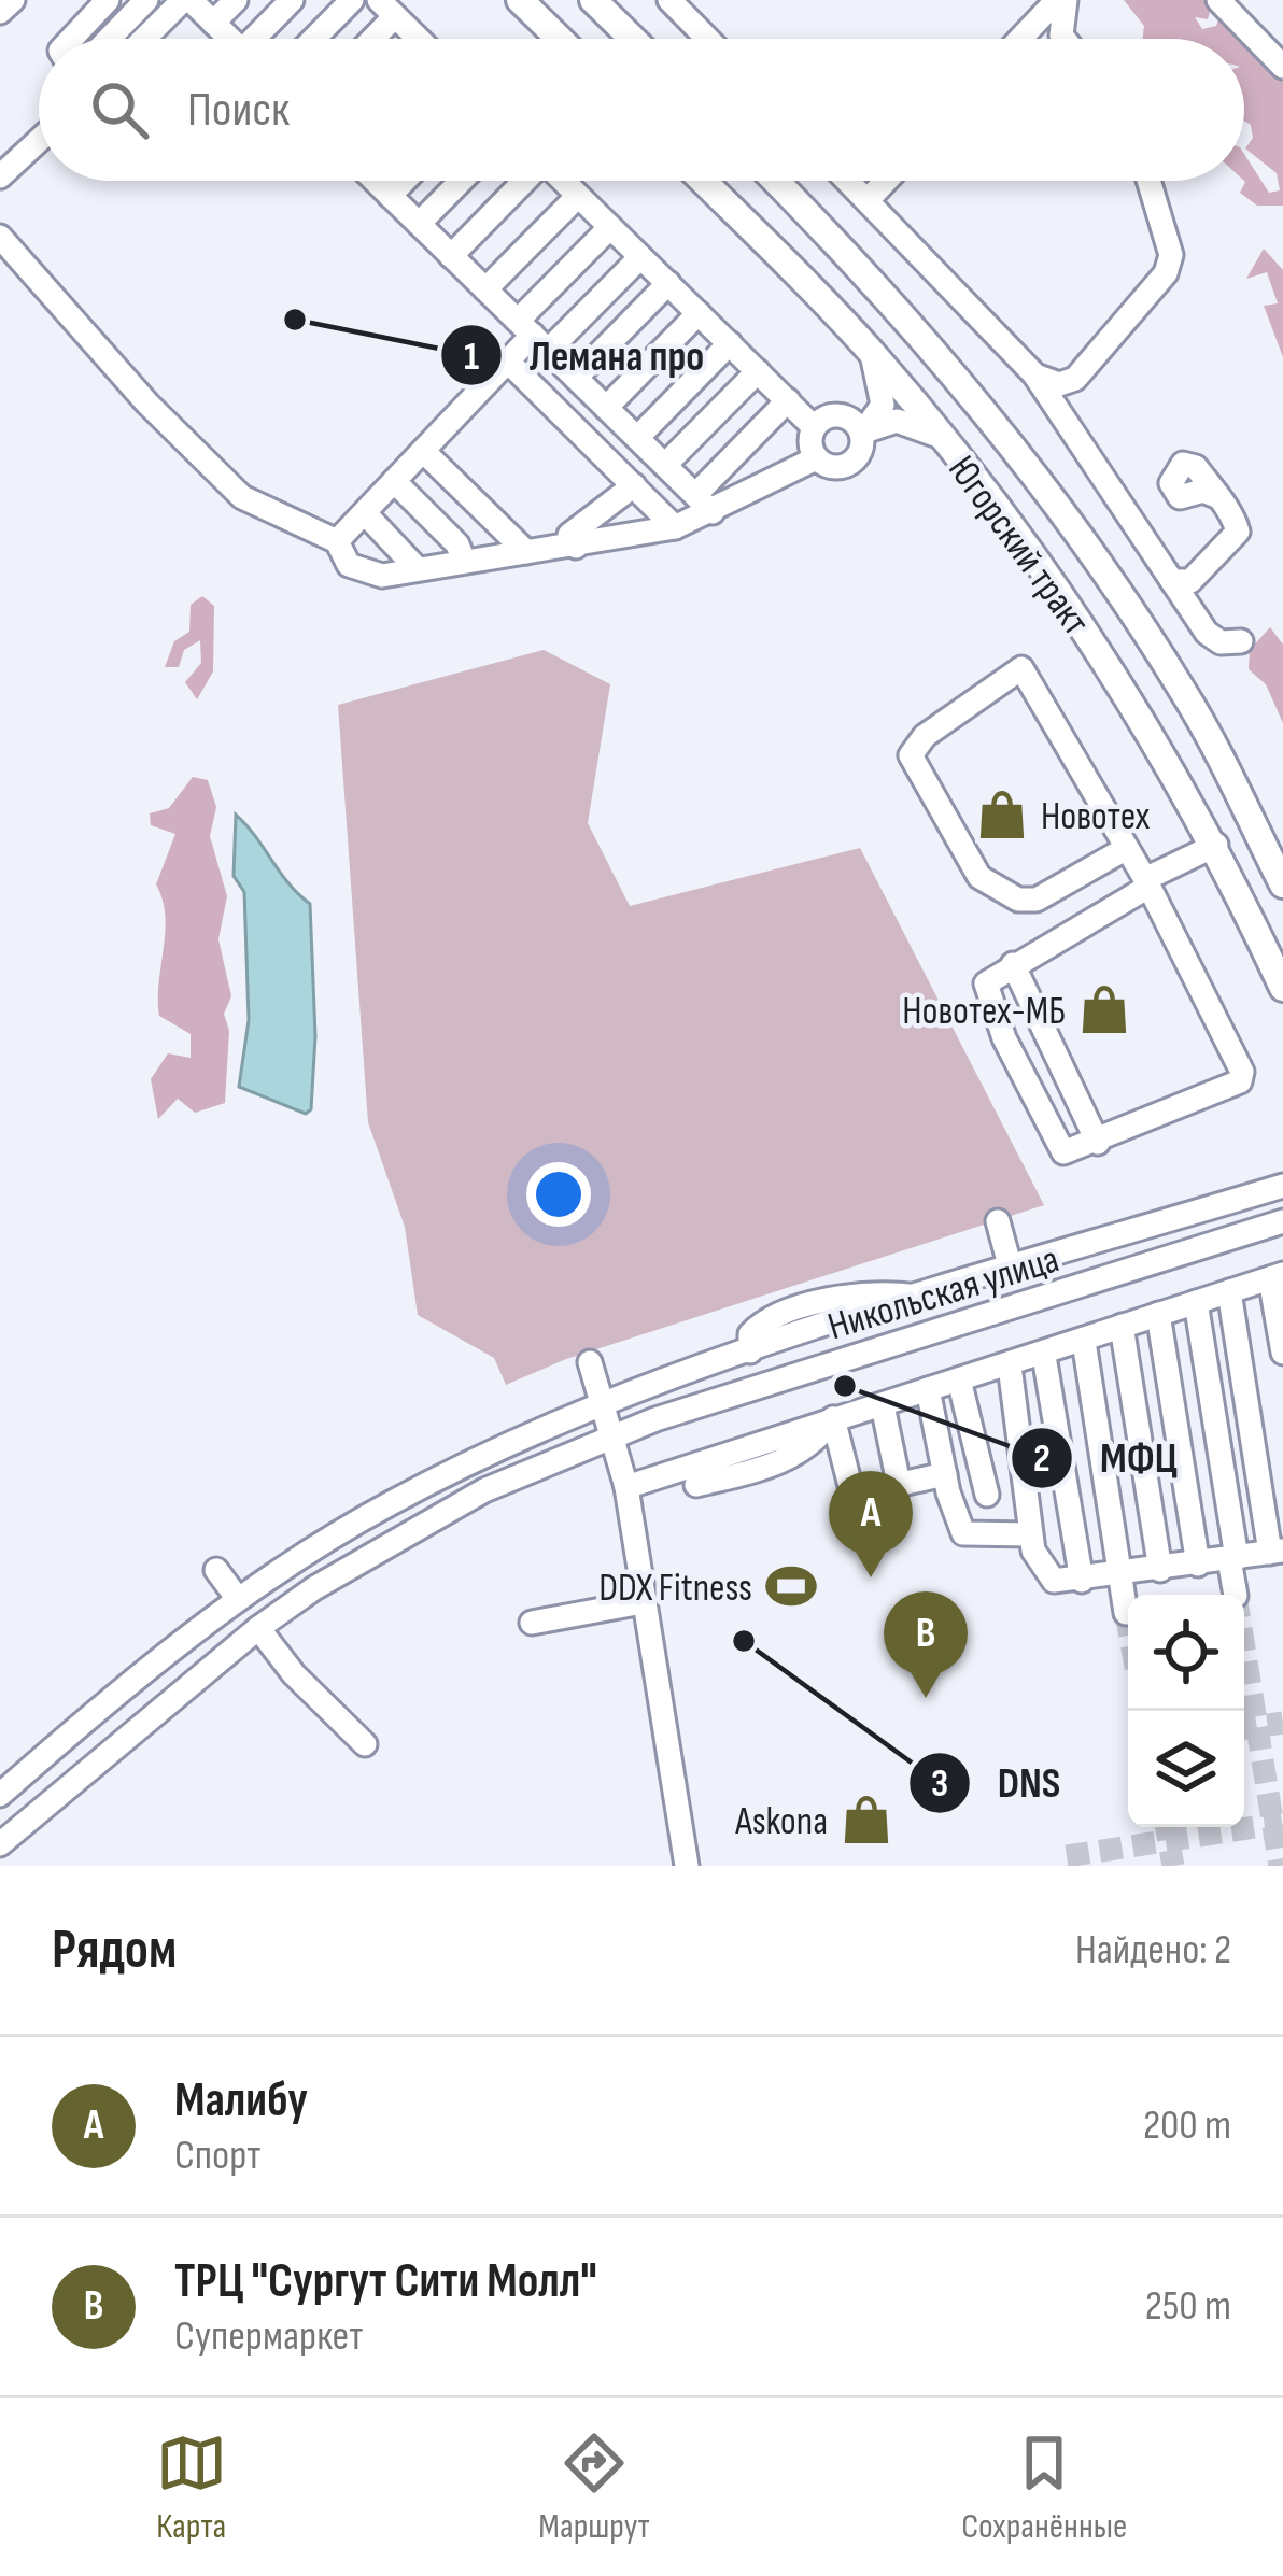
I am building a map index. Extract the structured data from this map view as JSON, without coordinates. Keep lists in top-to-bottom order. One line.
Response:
{"streets":{"main road":["Югорский тракт"],"street":["Никольская улица"]},"places":{"other":["Лемана про","МФЦ","DNS"],"shop":["Новотех","Новотех-МБ","Askona"],"sports":["DDX Fitness"]},"page":{"search":"Поиск","pins":["A","B"],"heading":["Рядом","Найдено: 2"],"list":[{"mark":"A","name":"Малибу","note":"Спорт","value":"200 m"},{"mark":"B","name":"ТРЦ \"Сургут Сити Молл\"","note":"Супермаркет","value":"250 m"}],"nav":["Карта","Маршрут","Сохранённые"]}}
